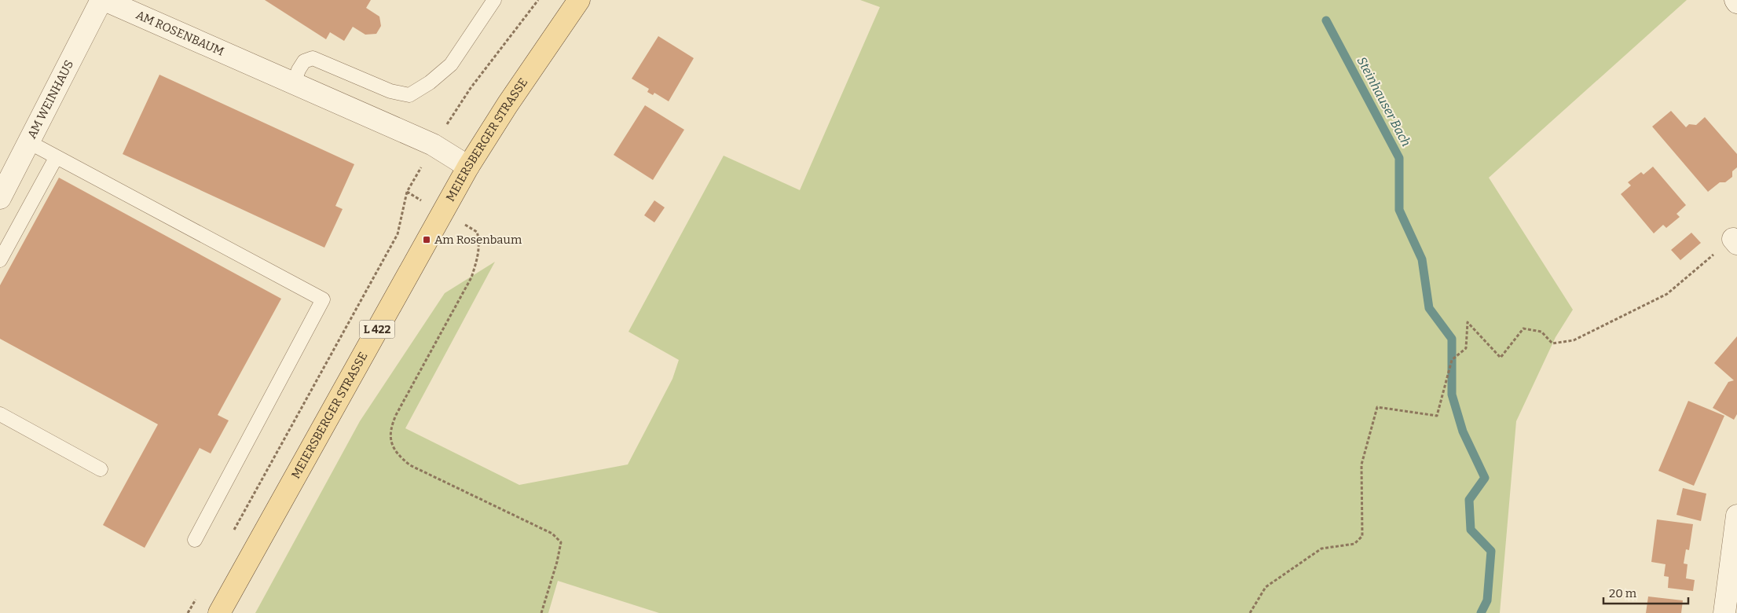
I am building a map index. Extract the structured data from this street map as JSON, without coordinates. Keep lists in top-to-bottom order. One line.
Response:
{"streets":{"main road":["MEIERSBERGER STRASSE","L 422"],"street":["AM ROSENBAUM","AM WEINHAUS"]},"crossings":[["AM ROSENBAUM","MEIERSBERGER STRASSE"]],"water":["Steinhauser Bach"],"places":{"transit":["Am Rosenbaum"]},"scale_bar":"20 m"}
